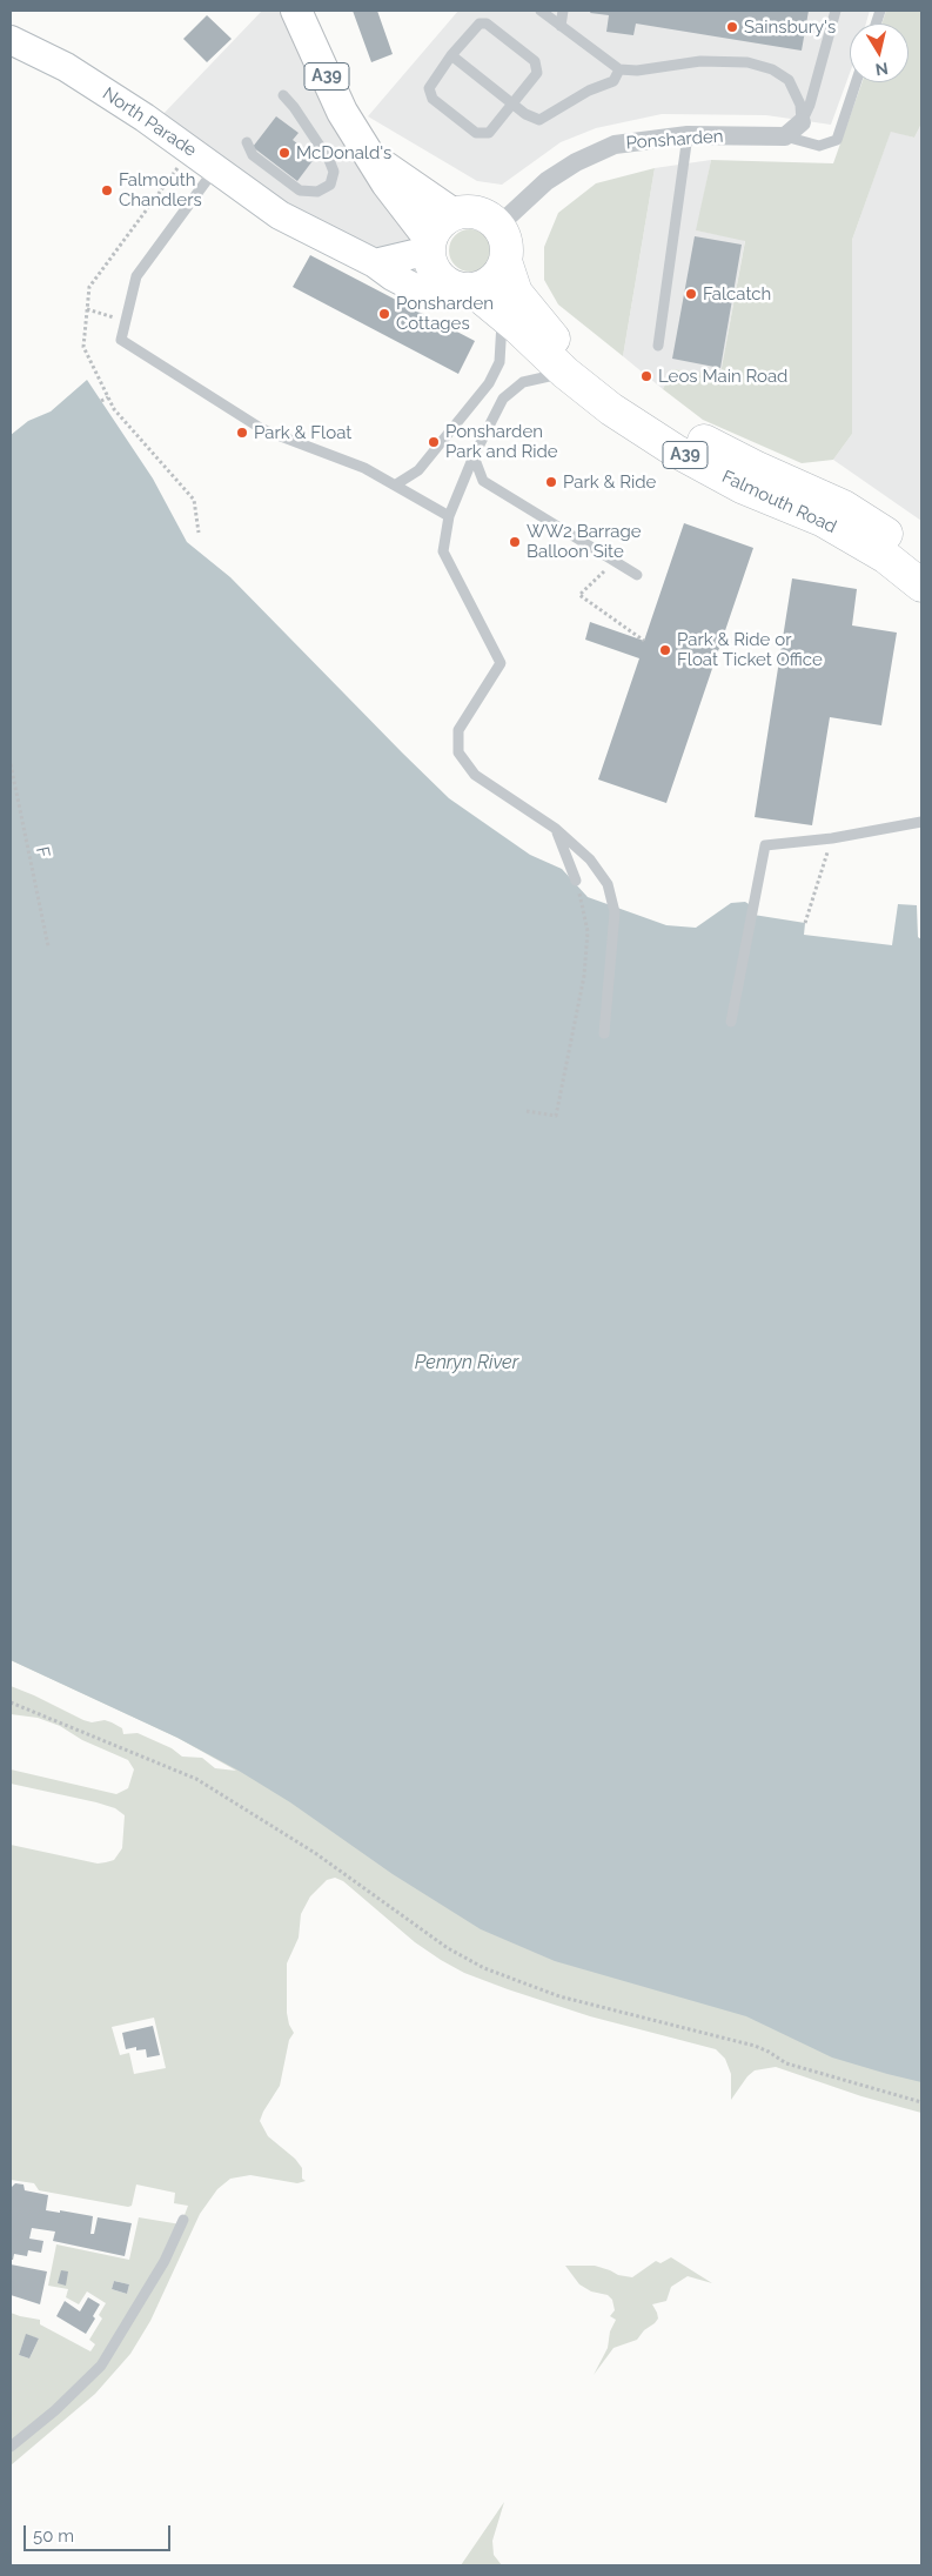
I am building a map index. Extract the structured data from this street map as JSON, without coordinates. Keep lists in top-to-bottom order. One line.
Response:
{"streets":{"highway":["A39","Falmouth Road"],"street":["North Parade","Ponsharden"],"path":["F"]},"crossings":[["A39","North Parade"],["A39","Ponsharden"],["A39","Falmouth Road"],["North Parade","Ponsharden"],["North Parade","Falmouth Road"],["Ponsharden","Falmouth Road"]],"water":["Penryn River"],"places":["Sainsbury's","McDonald's","Falmouth Chandlers","Falcatch","Ponsharden Cottages","Leos Main Road","Park & Float","Ponsharden Park and Ride","Park & Ride","WW2 Barrage Balloon Site","Park & Ride or Float Ticket Office"],"scale_bar":"50 m","north":"bottom"}
